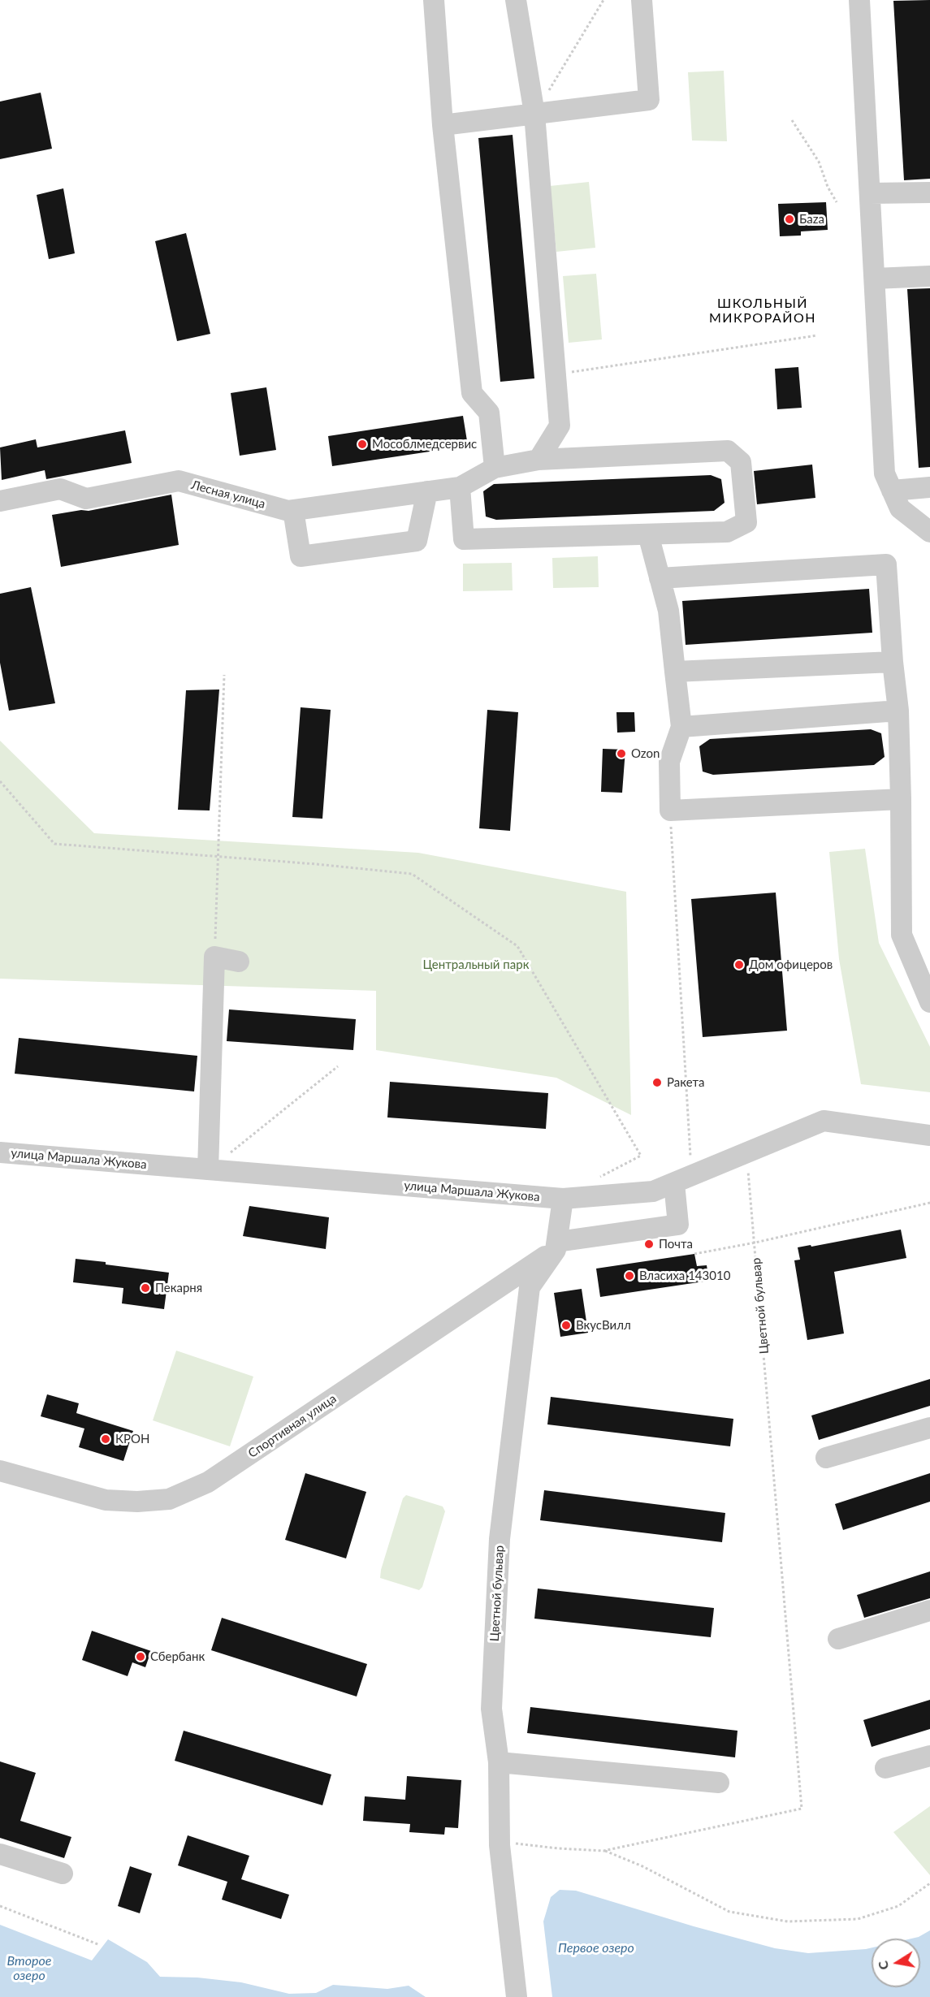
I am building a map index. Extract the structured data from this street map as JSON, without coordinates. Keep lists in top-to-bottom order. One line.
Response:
{"streets":{"street":["Лесная улица","улица Маршала Жукова","Цветной бульвар","Спортивная улица"]},"crossings":[["улица Маршала Жукова","Цветной бульвар"],["Цветной бульвар","Спортивная улица"]],"districts":["ШКОЛЬНЫЙ МИКРОРАЙОН"],"water":["Первое озеро","Второе озеро"],"parks":["Центральный парк"],"places":["Баza","Мособлмедсервис","Ozon","Дом офицеров","Ракета","Почта","Власиха 143010","Пекарня","ВкусВилл","КРОН","Сбербанк"],"north":"left"}
